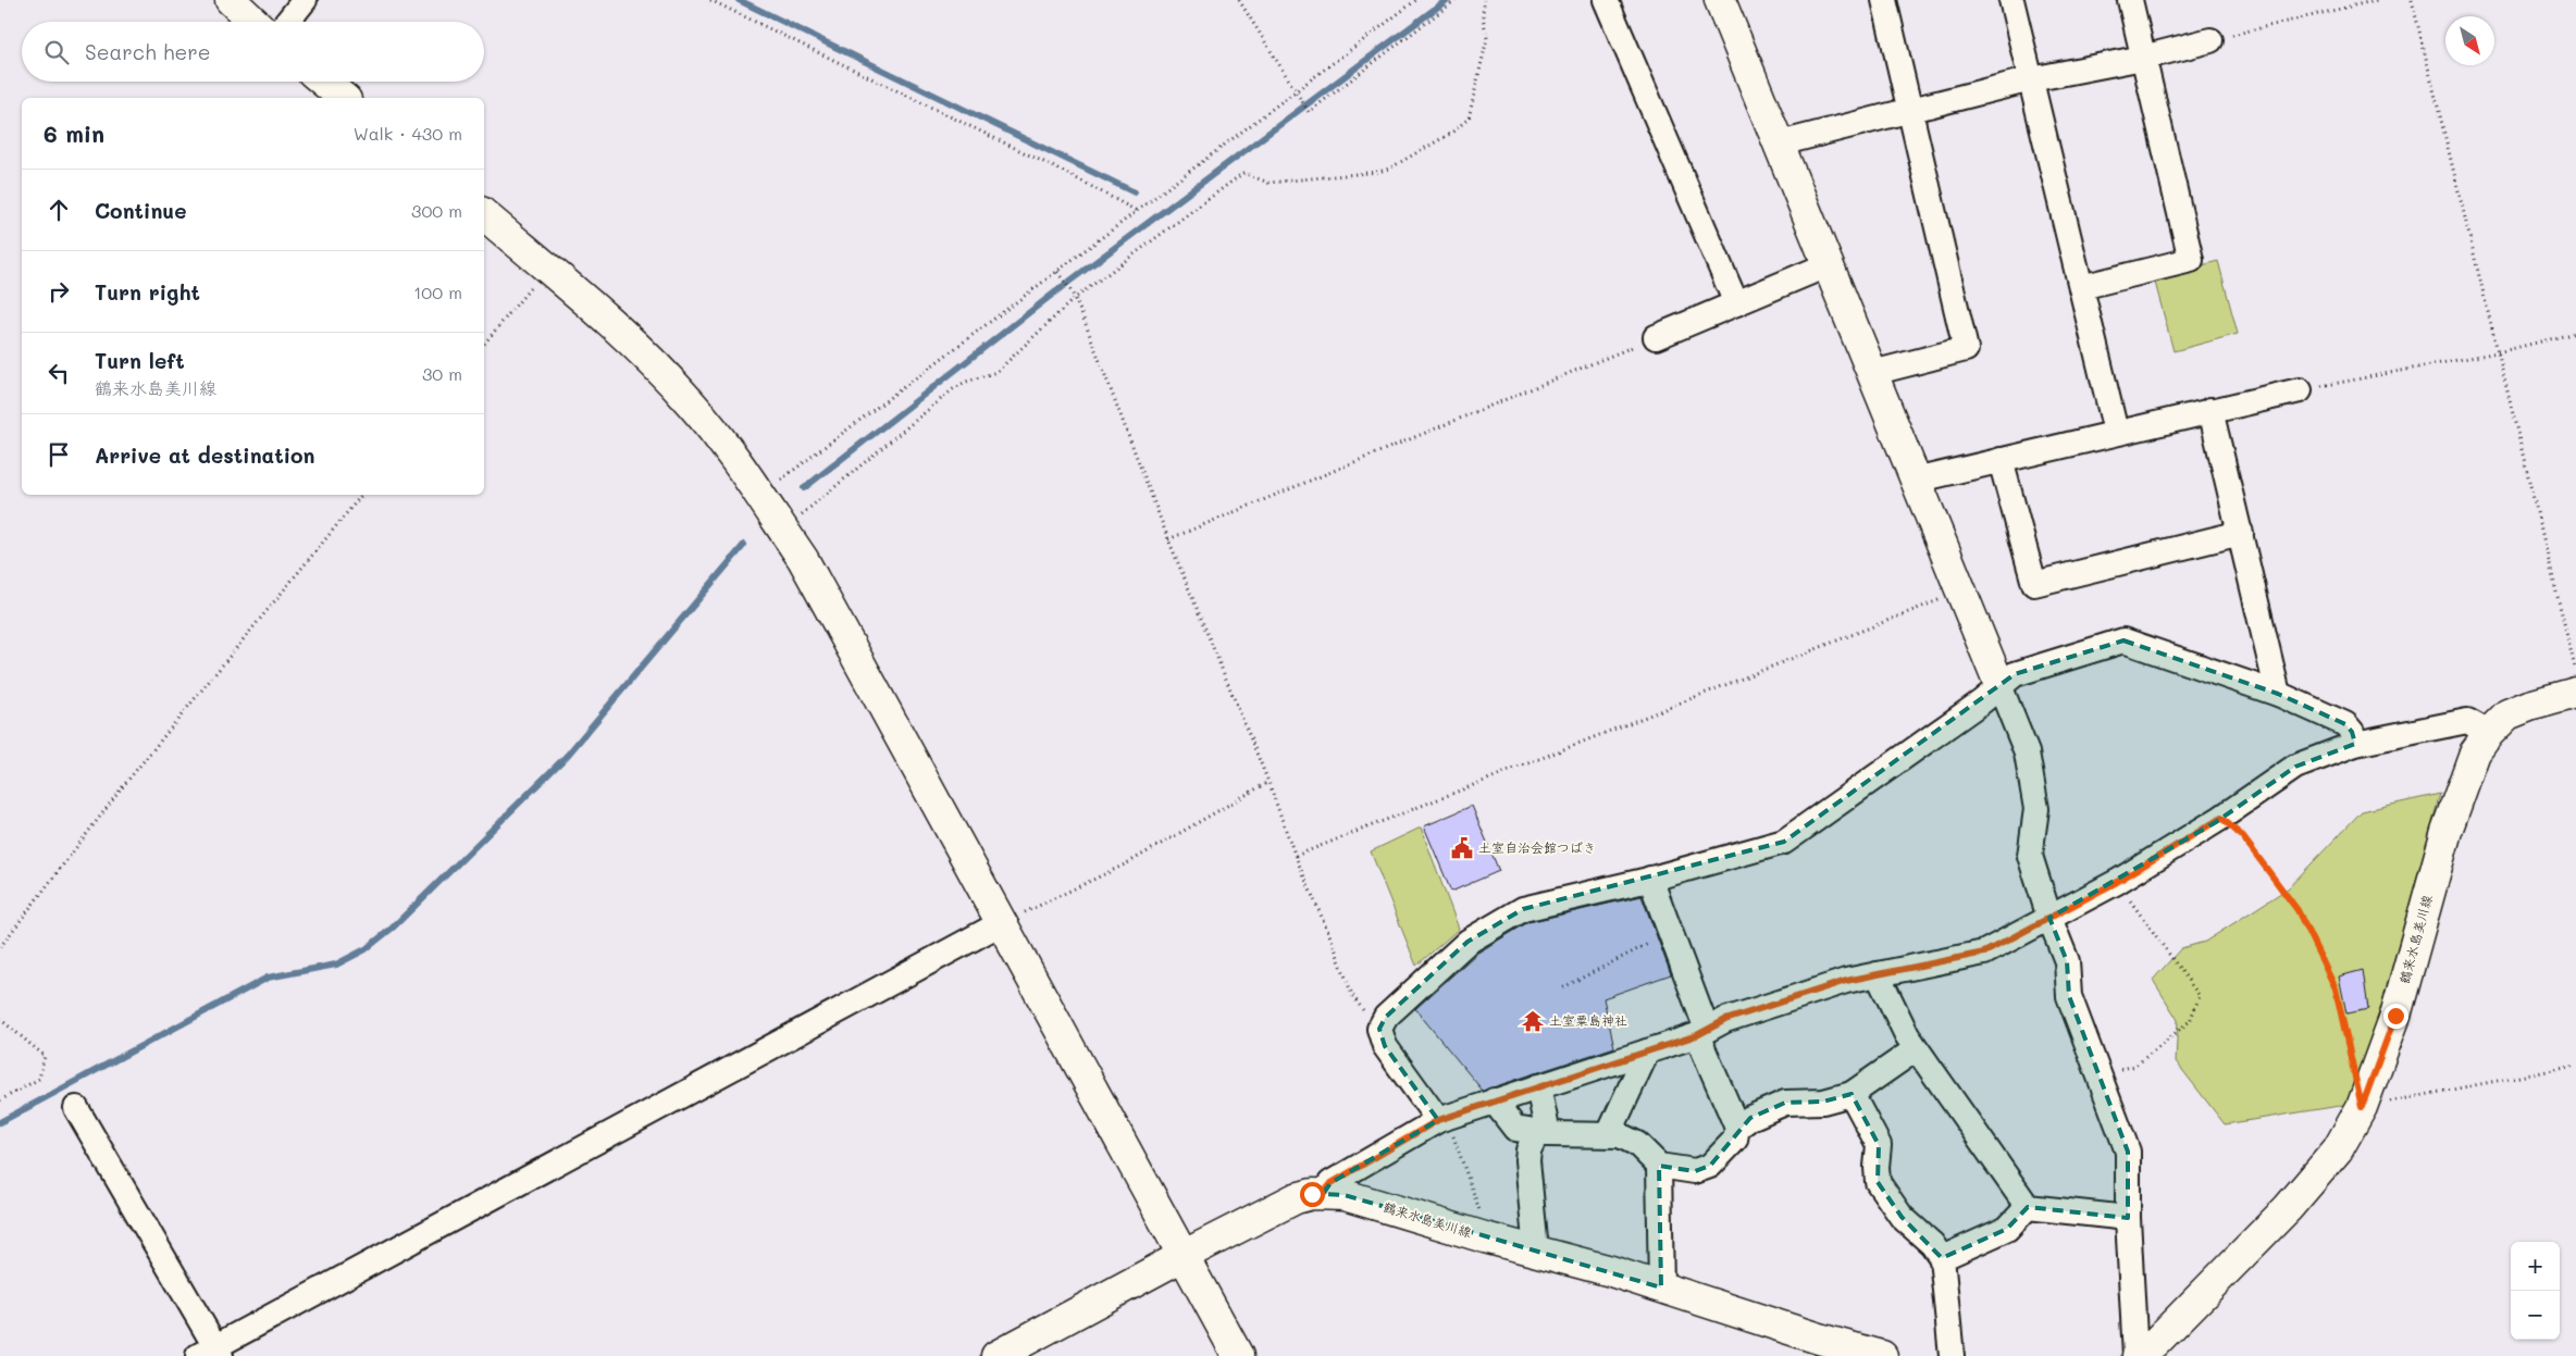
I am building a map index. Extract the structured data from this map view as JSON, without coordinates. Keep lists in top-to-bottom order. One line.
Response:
{"streets":{"street":["鶴来水島美川線"]},"places":{"public building":["土室自治会館つばき"],"temple":["土室粟島神社"]},"north":"bottom right","page":{"search":"Search here","heading":["6 min","Walk · 430 m"],"list":[["Continue","300 m"],["Turn right","100 m"],["Turn left","鶴来水島美川線","30 m"],"Arrive at destination"],"map_buttons":["+","−"]}}
